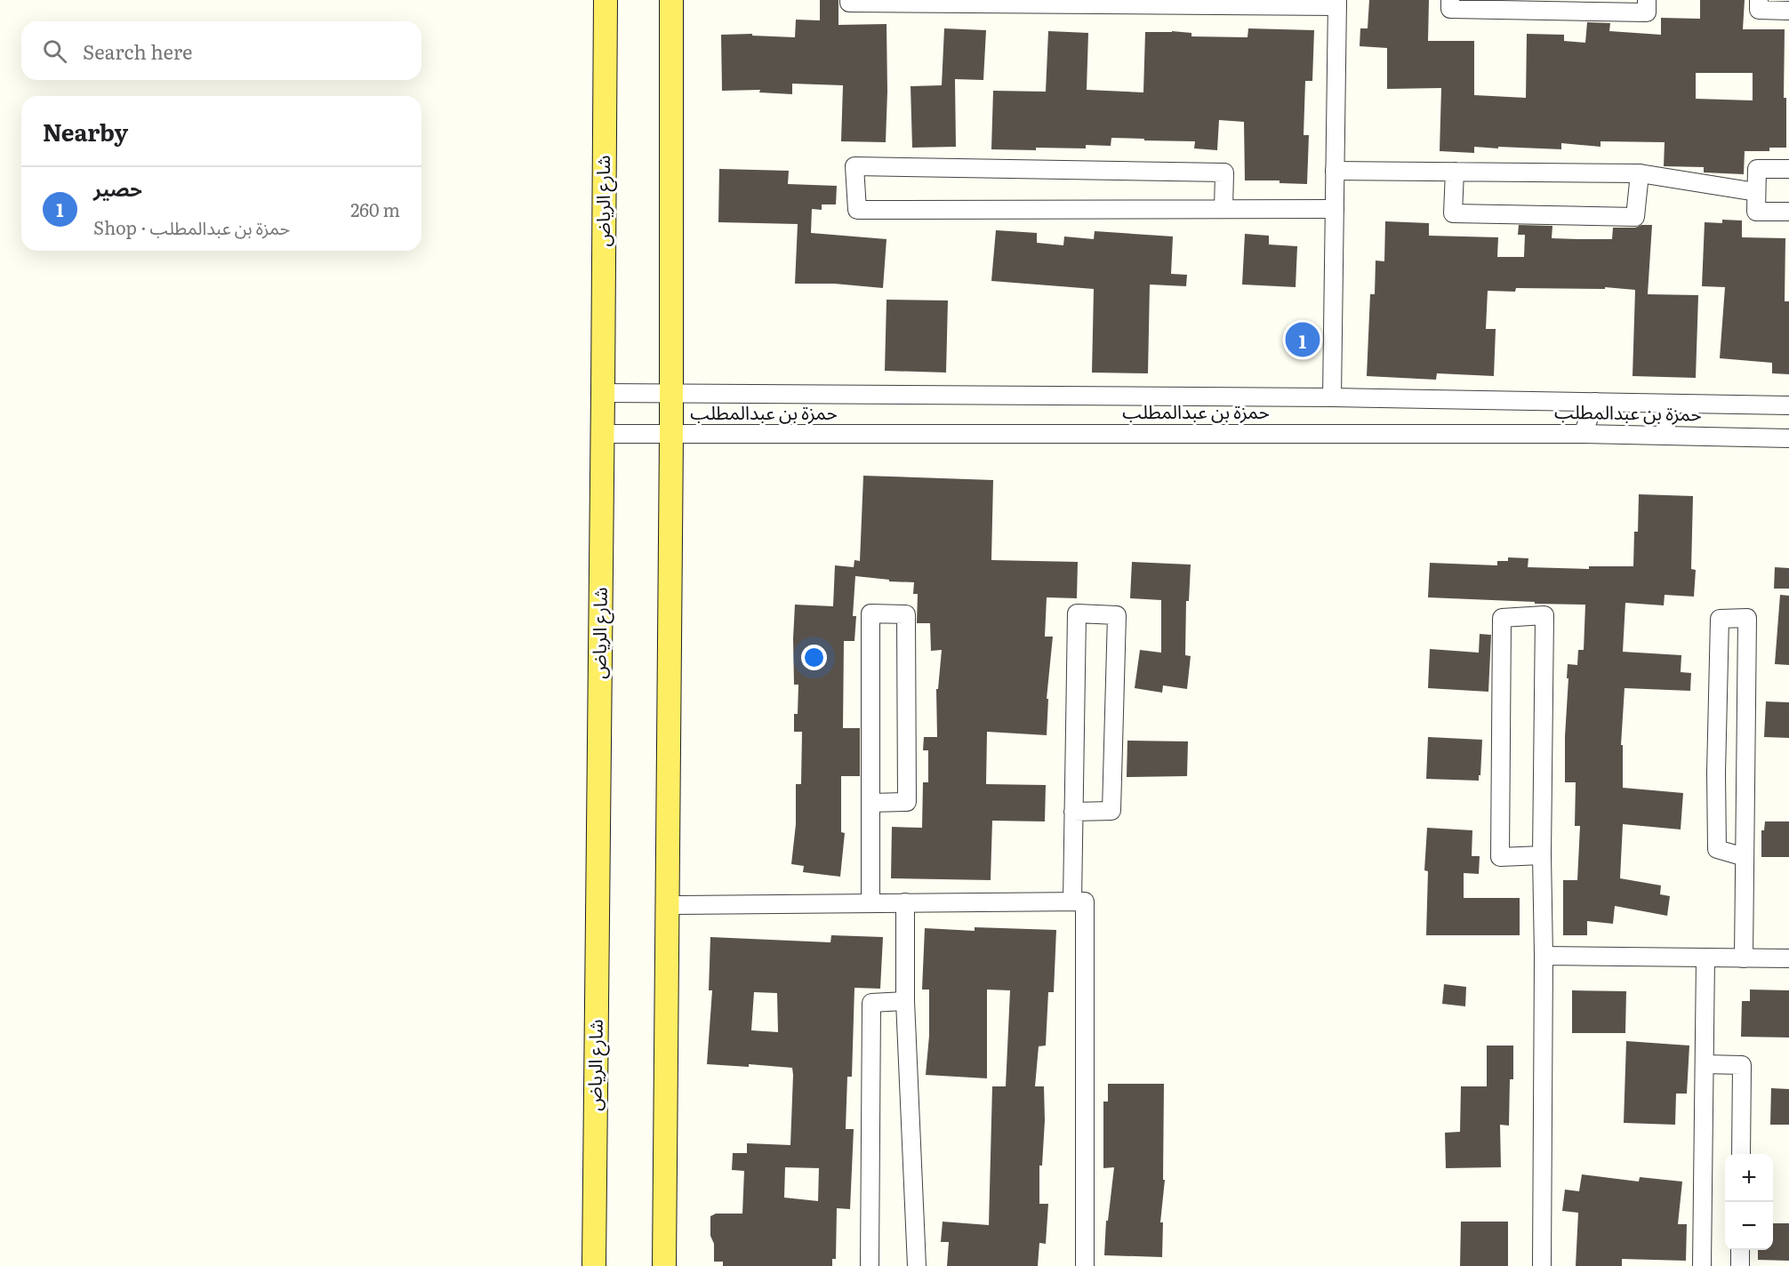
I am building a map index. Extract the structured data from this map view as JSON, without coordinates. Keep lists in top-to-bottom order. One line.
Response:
{"streets":{"main road":["شارع الرياض"],"street":["حمزة بن عبدالمطلب"]},"crossings":[["شارع الرياض","حمزة بن عبدالمطلب"]],"page":{"search":"Search here","heading":"Nearby","list":[{"mark":"1","name":"حصير","note":"Shop · حمزة بن عبدالمطلب","value":"260 m"}],"pins":"1","map_buttons":["+","−"]}}
